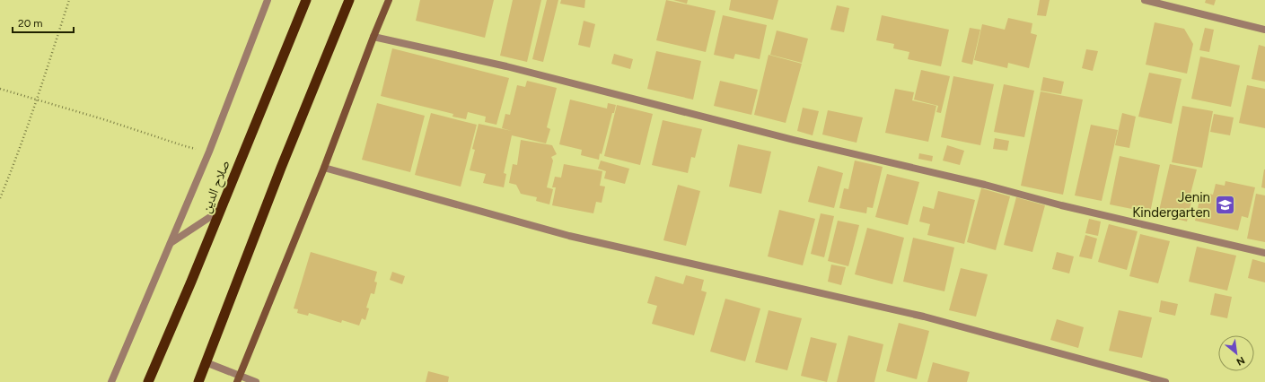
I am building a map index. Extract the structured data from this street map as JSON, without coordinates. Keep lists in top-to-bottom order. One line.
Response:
{"streets":{"highway":["صلاح الدين"]},"places":{"school or university":["Jenin Kindergarten"]},"scale_bar":"20 m","north":"bottom right"}
